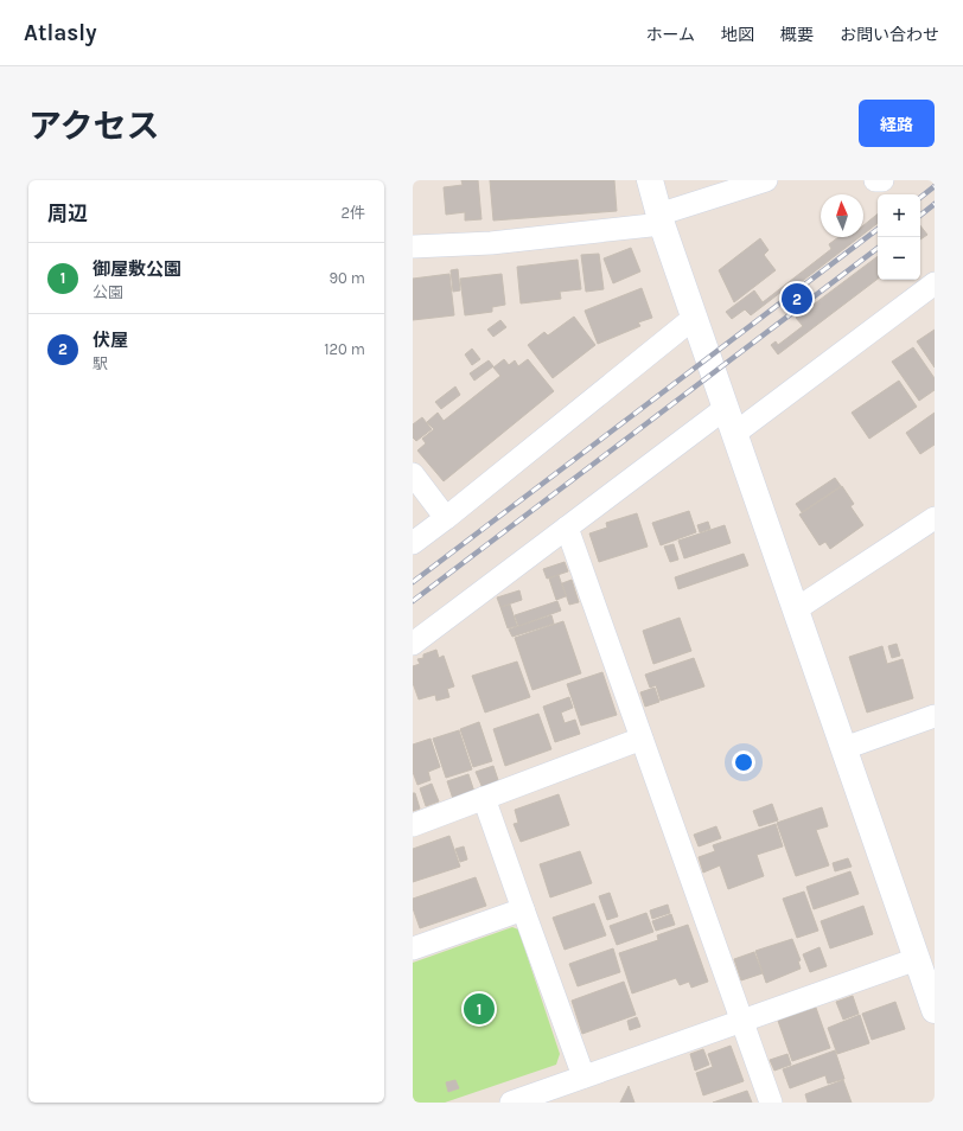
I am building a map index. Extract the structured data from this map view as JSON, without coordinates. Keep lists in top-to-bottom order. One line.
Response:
{"north":"top","page":{"header":"Atlasly","nav":["ホーム","地図","概要","お問い合わせ"],"title":"アクセス","buttons":"経路","heading":["周辺","2件"],"map_buttons":["+","−"],"list":[{"mark":"1","name":"御屋敷公園","note":"公園","value":"90 m"},{"mark":"2","name":"伏屋","note":"駅","value":"120 m"}],"pins":["2","1"]}}
